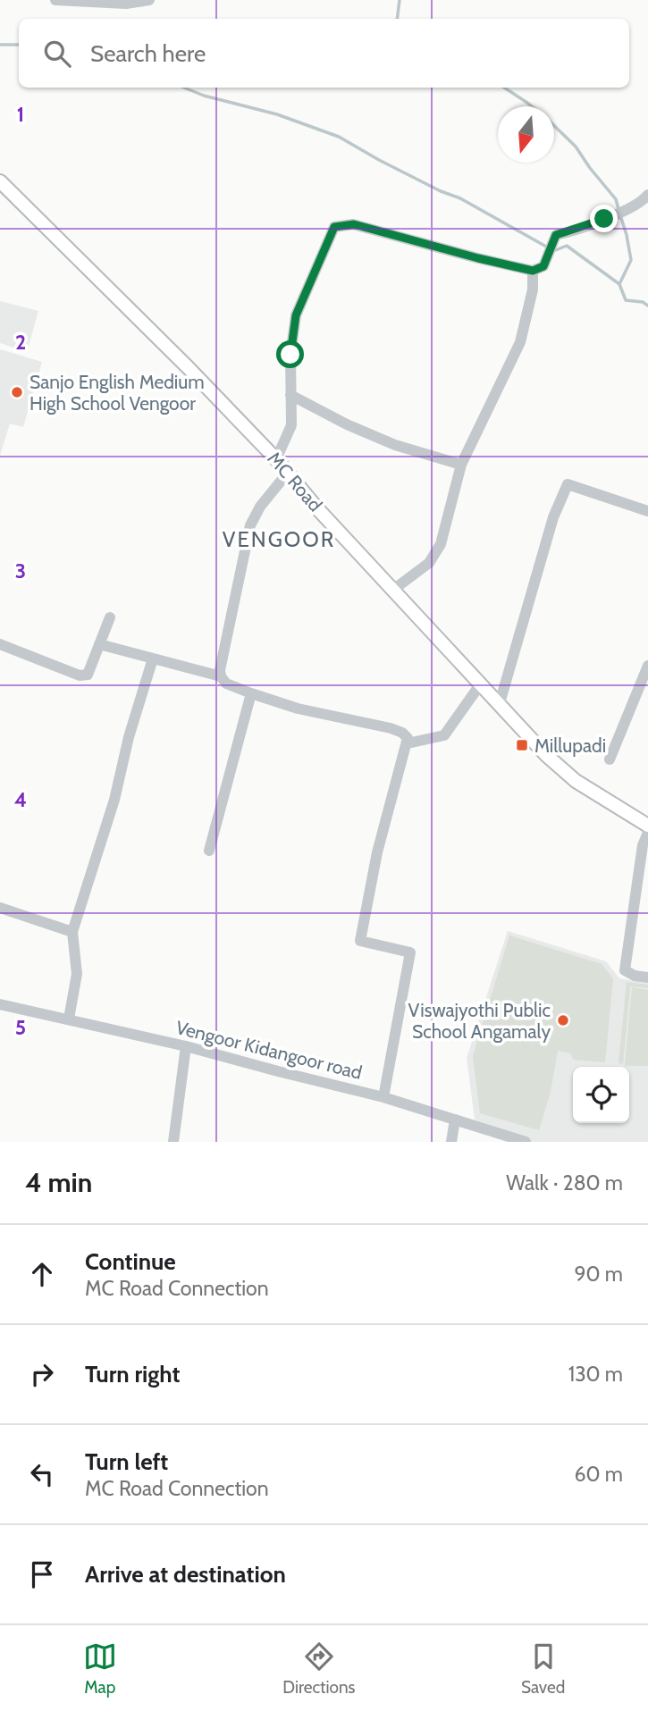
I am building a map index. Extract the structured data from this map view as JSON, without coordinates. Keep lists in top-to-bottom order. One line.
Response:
{"streets":{"main road":["MC Road"],"street":["Vengoor Kidangoor road"]},"districts":["VENGOOR"],"places":{"other":["Sanjo English Medium High School Vengoor","Viswajyothi Public School Angamaly"],"transit":["Millupadi"]},"north":"bottom","page":{"search":"Search here","heading":["4 min","Walk · 280 m"],"list":[["Continue","MC Road Connection","90 m"],["Turn right","130 m"],["Turn left","MC Road Connection","60 m"],"Arrive at destination"],"nav":["Map","Directions","Saved"]},"grid":{"rows":["1","2","3","4","5"]}}
